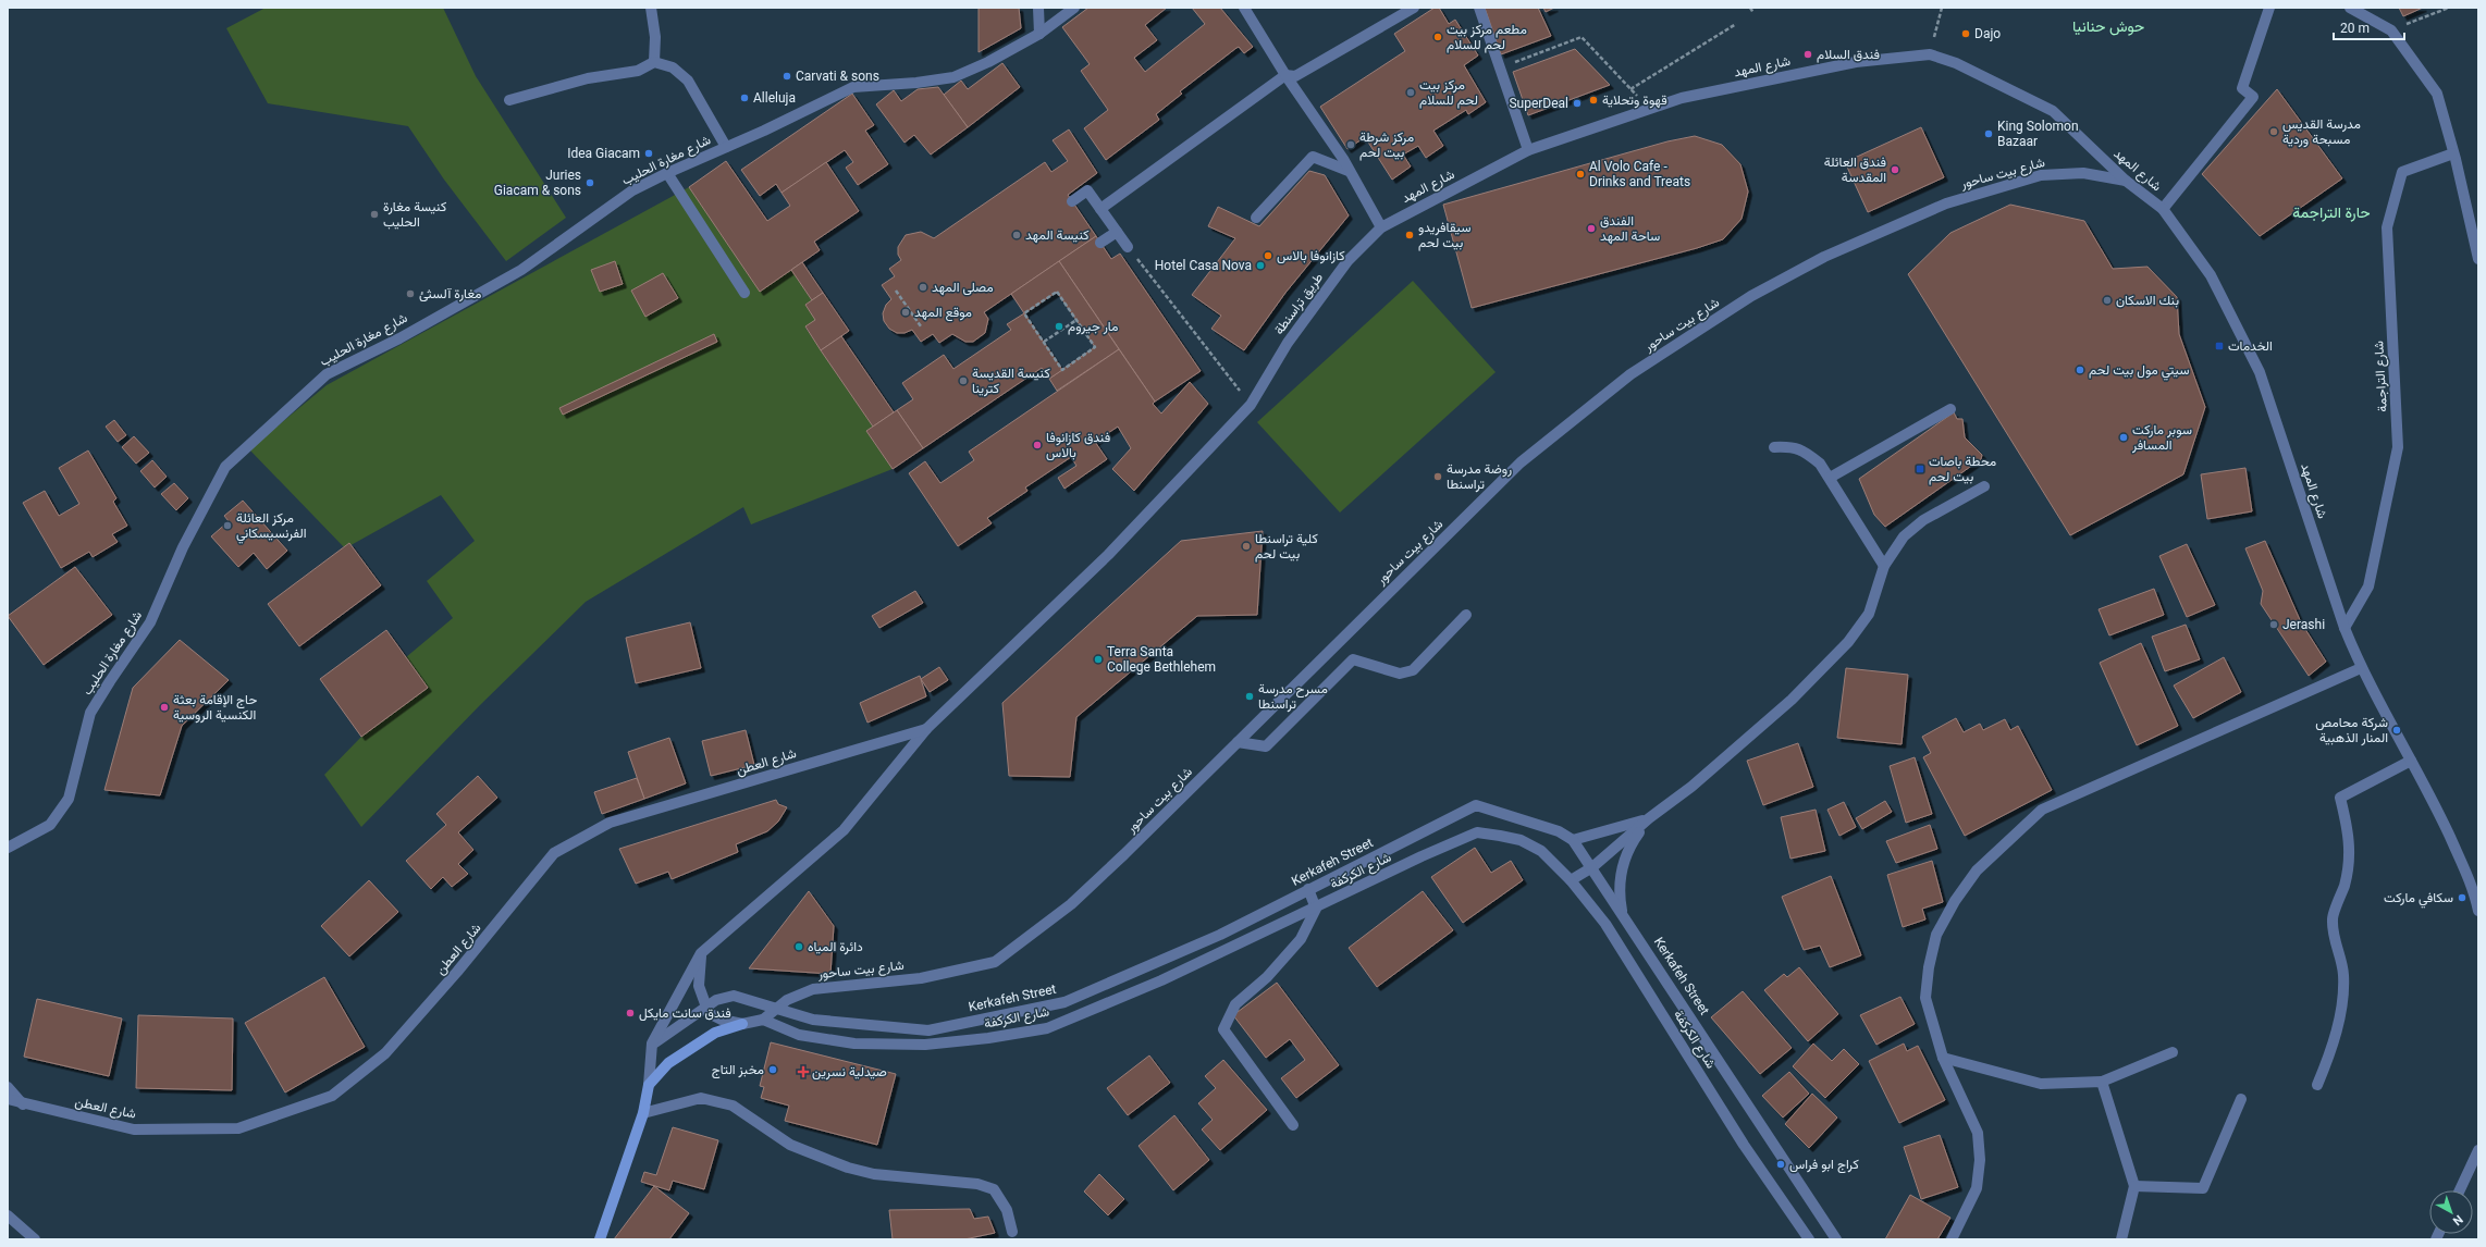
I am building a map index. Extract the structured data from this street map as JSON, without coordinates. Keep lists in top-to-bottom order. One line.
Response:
{"streets":{"street":["شارع المهد","شارع مغارة الحليب","شارع بيت ساحور","طريق تراسنطة","شارع التراجمة","شارع العطن","Kerkafeh Street","شارع الكركفة"]},"crossings":[["شارع المهد","شارع بيت ساحور"],["شارع المهد","طريق تراسنطة"],["شارع المهد","شارع التراجمة"],["شارع بيت ساحور","Kerkafeh Street"],["شارع بيت ساحور","شارع الكركفة"],["طريق تراسنطة","شارع العطن"]],"districts":["حوش حنانيا","حارة التراجمة"],"places":{"other":["Dajo","مطعم مركز بيت لحم للسلام","فندق السلام","Carvati & sons","مركز بيت لحم للسلام","Alleluja","قهوة وتحلاية","SuperDeal","مدرسة القديس مسبحة وردية","King Solomon Bazaar","مركز شرطة بيت لحم","Idea Giacam","فندق العائلة المقدسة","Al Volo Cafe - Drinks and Treats","Juries Giacam & sons","كنيسة مغارة الحليب","الفندق ساحة المهد","كنيسة المهد","سيقافريدو بيت لحم","كازانوفا بالاس","Hotel Casa Nova","مصلى المهد","مغارة آلسثئ","بنك الاسكان","موقع المهد","مار جيروم","سيتي مول بيت لحم","كنيسة القديسة كترينا","سوبر ماركت المسافر","فندق كازانوفا بالاس","روضة مدرسة تراسنطا","مركز العائلة الفرنسيسكاني","كلية تراسنطا بيت لحم","Jerashi","Terra Santa College Bethlehem","مسرح مدرسة تراسنطا","حاج الإقامة بعثة الكنسية الروسية","شركة محامص المنار الذهبية","سكافي ماركت","دائرة المياه","فندق سانت مايكل","مخبز التاج","كراج ابو فراس"],"transit":["الخدمات","محطة باصات بيت لحم"],"health":["صيدلية نسرين"]},"scale_bar":"20 m","north":"bottom right"}
